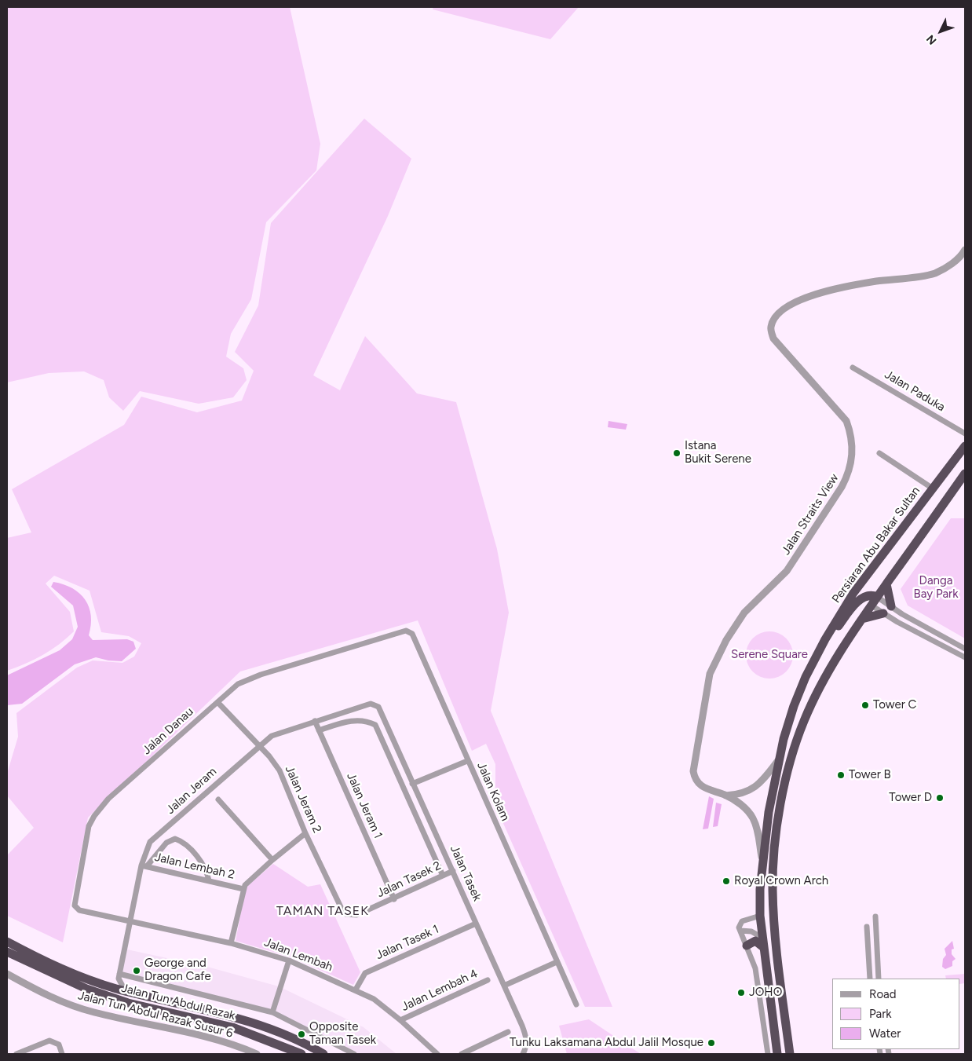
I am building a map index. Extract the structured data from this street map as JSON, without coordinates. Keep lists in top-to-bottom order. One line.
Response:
{"streets":{"highway":["Persiaran Abu Bakar Sultan","Jalan Tun Abdul Razak"],"street":["Jalan Paduka","Jalan Straits View","Jalan Danau","Jalan Jeram","Jalan Kolam","Jalan Jeram 2","Jalan Jeram 1","Jalan Lembah 2","Jalan Tasek","Jalan Tasek 2","Jalan Tasek 1","Jalan Lembah","Jalan Lembah 4","Jalan Tun Abdul Razak Susur 6"]},"crossings":[["Jalan Straits View","Persiaran Abu Bakar Sultan"],["Jalan Danau","Jalan Jeram"],["Jalan Danau","Jalan Kolam"],["Jalan Danau","Jalan Jeram 2"],["Jalan Danau","Jalan Lembah"],["Jalan Jeram","Jalan Jeram 2"],["Jalan Jeram","Jalan Jeram 1"],["Jalan Jeram","Jalan Lembah 2"],["Jalan Jeram","Jalan Tasek"],["Jalan Jeram","Jalan Lembah"],["Jalan Jeram 2","Jalan Tasek 2"],["Jalan Jeram 1","Jalan Tasek"],["Jalan Jeram 1","Jalan Tasek 2"],["Jalan Tasek","Jalan Tasek 2"],["Jalan Tasek","Jalan Tasek 1"],["Jalan Tasek 1","Jalan Lembah"],["Jalan Lembah","Jalan Lembah 4"]],"districts":["TAMAN TASEK"],"parks":["Danga Bay Park","Serene Square"],"places":["Istana Bukit Serene","Tower C","Tower B","Tower D","Royal Crown Arch","George and Dragon Cafe","JOHO","Opposite Taman Tasek","Tunku Laksamana Abdul Jalil Mosque"],"legend":["Road","Park","Water"],"north":"bottom left"}
